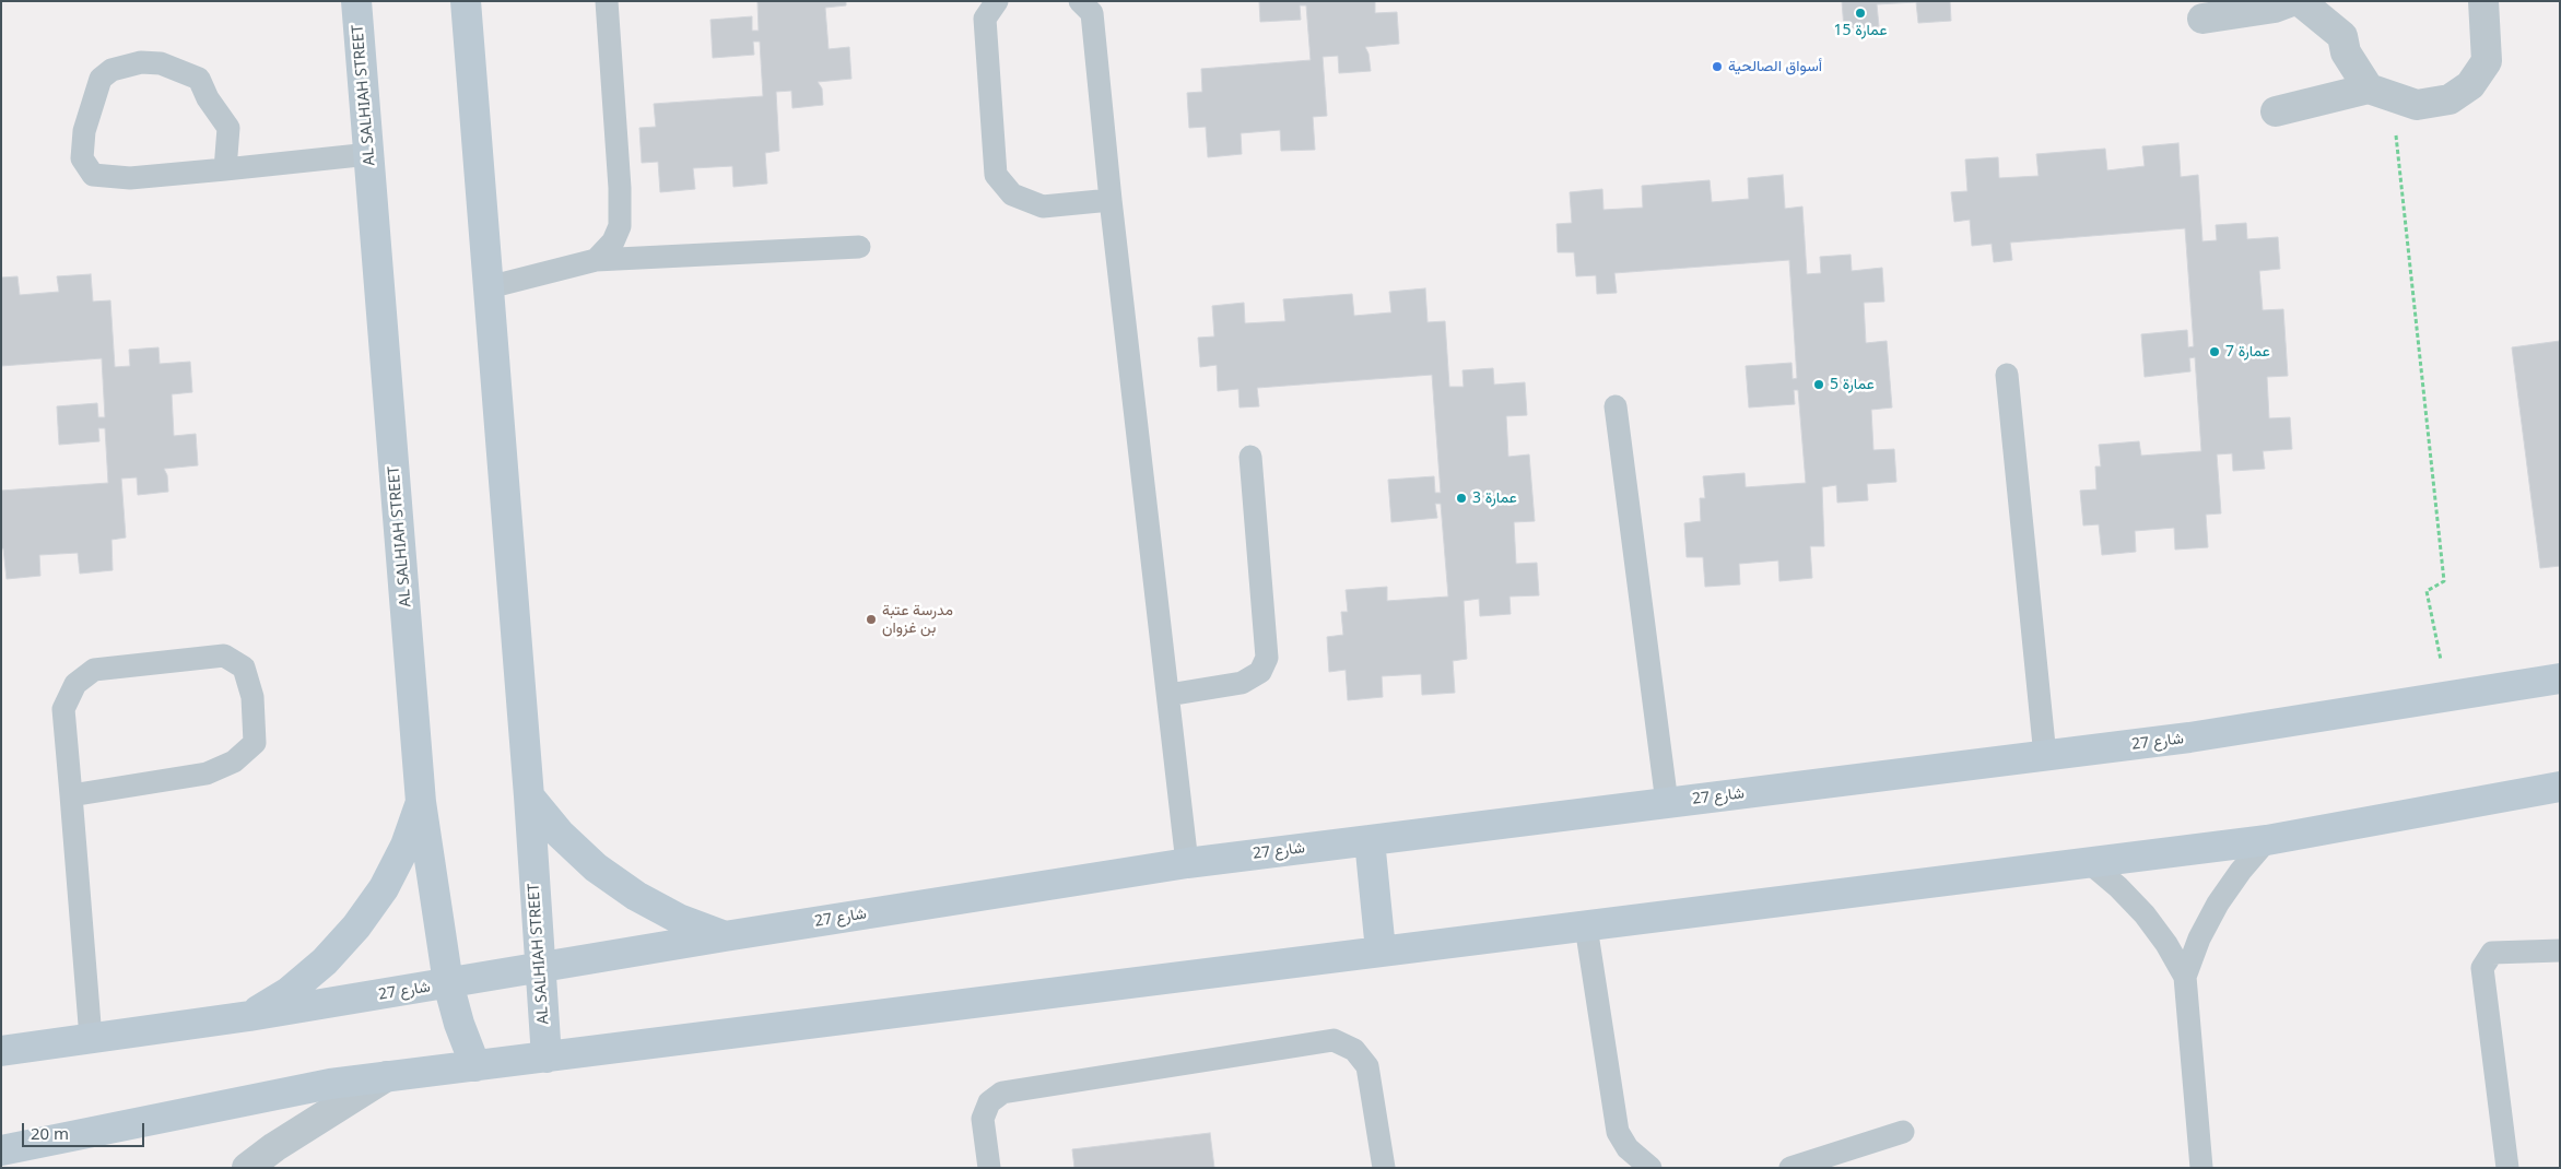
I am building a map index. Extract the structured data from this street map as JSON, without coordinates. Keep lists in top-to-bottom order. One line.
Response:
{"streets":{"main road":["AL SALHIAH STREET","شارع 27"]},"crossings":[["AL SALHIAH STREET","شارع 27"]],"places":["عمارة 15","أسواق الصالحية","عمارة 7","عمارة 5","عمارة 3","مدرسة عتبة بن غزوان"],"scale_bar":"20 m"}
